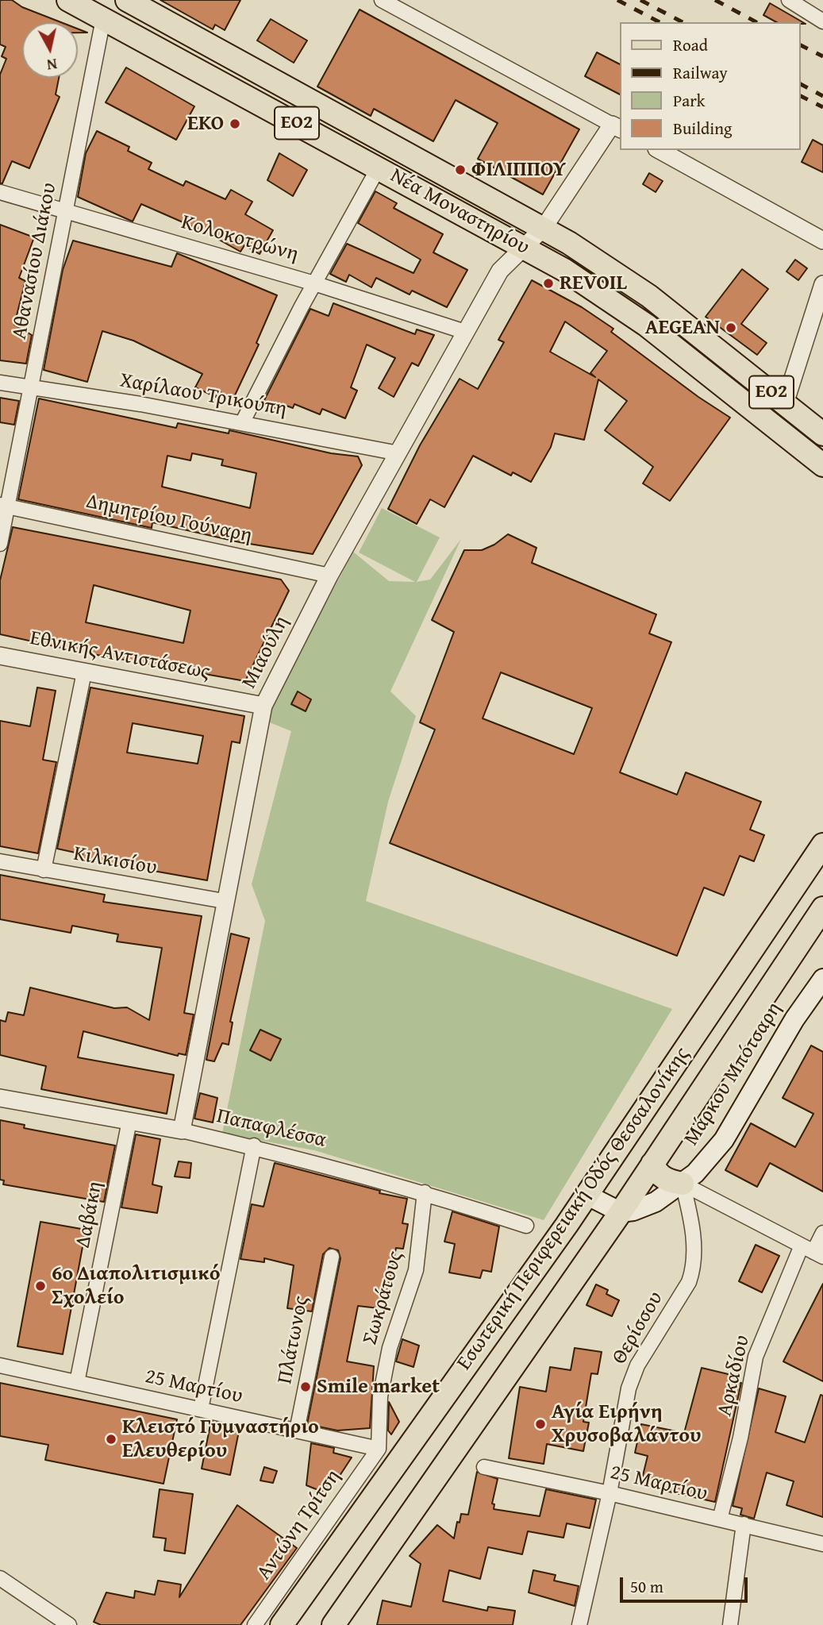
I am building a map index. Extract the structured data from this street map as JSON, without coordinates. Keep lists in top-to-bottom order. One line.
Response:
{"streets":{"main road":["ΕΟ2","Νέα Μοναστηρίου","Μάρκου Μπότσαρη","Εσωτερική Περιφερειακή Οδός Θεσσαλονίκης"],"street":["Κολοκοτρώνη","Αθανασίου Διάκου","Χαρίλαου Τρικούπη","Δημητρίου Γούναρη","Μιαούλη","Εθνικής Αντιστάσεως","Κιλκισίου","Παπαφλέσσα","Δαβάκη","Σωκράτους","Θερίσσου","Πλάτωνος","Αρκαδίου","25 Μαρτίου","Αντώνη Τρίτση"]},"crossings":[["Νέα Μοναστηρίου","Αθανασίου Διάκου"],["Νέα Μοναστηρίου","Μιαούλη"],["Κολοκοτρώνη","Αθανασίου Διάκου"],["Κολοκοτρώνη","Μιαούλη"],["Αθανασίου Διάκου","Χαρίλαου Τρικούπη"],["Αθανασίου Διάκου","Δημητρίου Γούναρη"],["Χαρίλαου Τρικούπη","Μιαούλη"],["Δημητρίου Γούναρη","Μιαούλη"],["Μιαούλη","Εθνικής Αντιστάσεως"],["Μιαούλη","Κιλκισίου"],["Μιαούλη","Παπαφλέσσα"],["Μάρκου Μπότσαρη","Εσωτερική Περιφερειακή Οδός Θεσσαλονίκης"],["Μάρκου Μπότσαρη","Θερίσσου"],["Παπαφλέσσα","Δαβάκη"],["Παπαφλέσσα","Σωκράτους"],["Δαβάκη","25 Μαρτίου"],["Σωκράτους","25 Μαρτίου"],["Σωκράτους","Αντώνη Τρίτση"],["Θερίσσου","25 Μαρτίου"],["Πλάτωνος","25 Μαρτίου"],["Αρκαδίου","25 Μαρτίου"],["25 Μαρτίου","Αντώνη Τρίτση"]],"places":["EKO","ΦΙΛΙΠΠΟΥ","REVOIL","AEGEAN","6ο Διαπολιτισμικό Σχολείο","Smile market","Αγία Ειρήνη Χρυσοβαλάντου","Κλειστό Γυμναστήριο Ελευθερίου"],"legend":["Road","Railway","Park","Building"],"scale_bar":"50 m","north":"bottom"}
